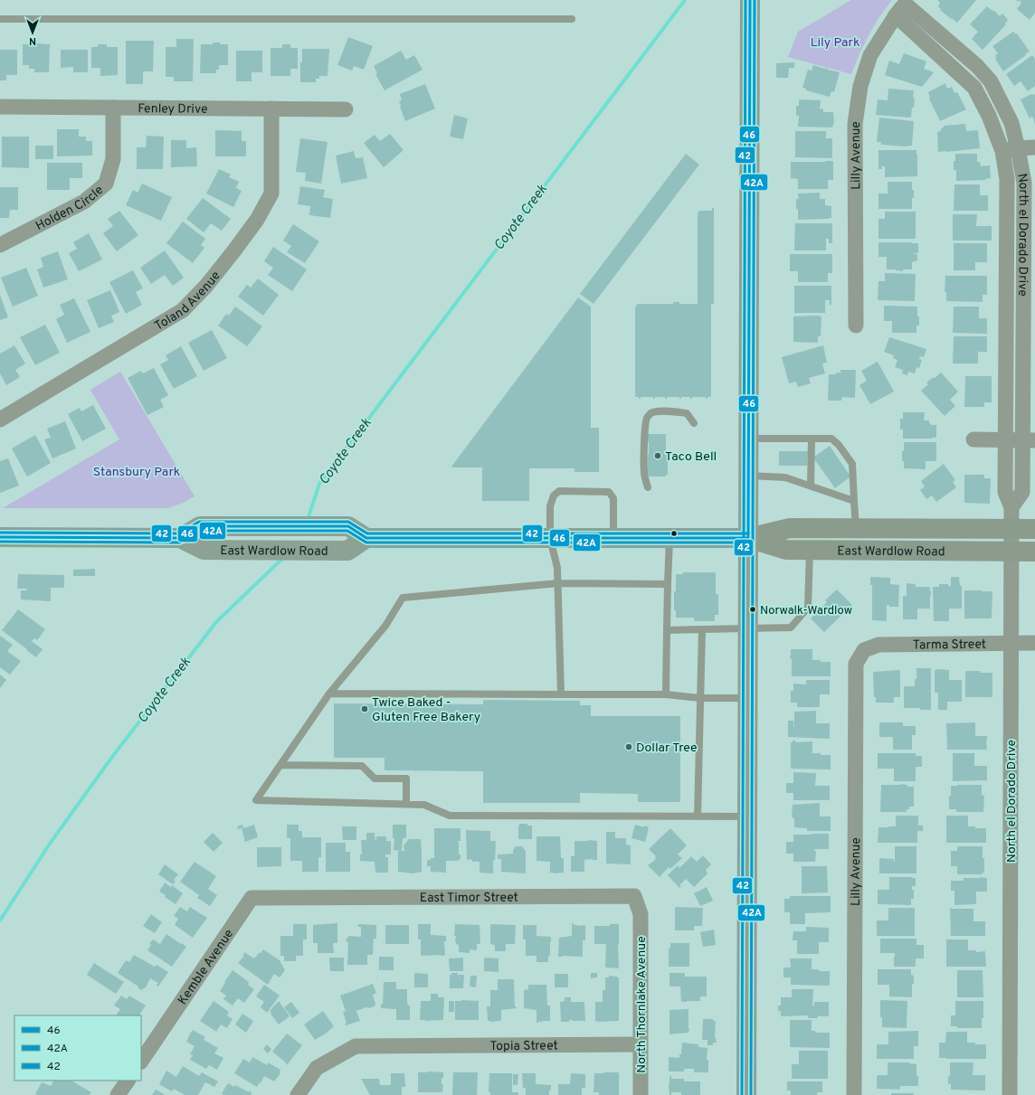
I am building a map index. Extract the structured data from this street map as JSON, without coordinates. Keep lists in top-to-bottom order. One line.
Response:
{"streets":{"main road":["East Wardlow Road"],"street":["Fenley Drive","Lilly Avenue","Holden Circle","North el Dorado Drive","Toland Avenue","Tarma Street","East Timor Street","Kemble Avenue","North Thornlake Avenue","Topia Street"]},"crossings":[["Fenley Drive","Holden Circle"],["Fenley Drive","Toland Avenue"],["Lilly Avenue","North el Dorado Drive"],["Lilly Avenue","Tarma Street"],["North el Dorado Drive","East Wardlow Road"],["North el Dorado Drive","Tarma Street"],["East Timor Street","Kemble Avenue"],["East Timor Street","North Thornlake Avenue"],["North Thornlake Avenue","Topia Street"]],"water":["Coyote Creek"],"parks":["Lily Park","Stansbury Park"],"places":["Taco Bell","Norwalk-Wardlow","Twice Baked - Gluten Free Bakery","Dollar Tree"],"lines":["transit line 46","transit line 42A","transit line 42"],"legend":["46","42A","42"],"north":"bottom"}
